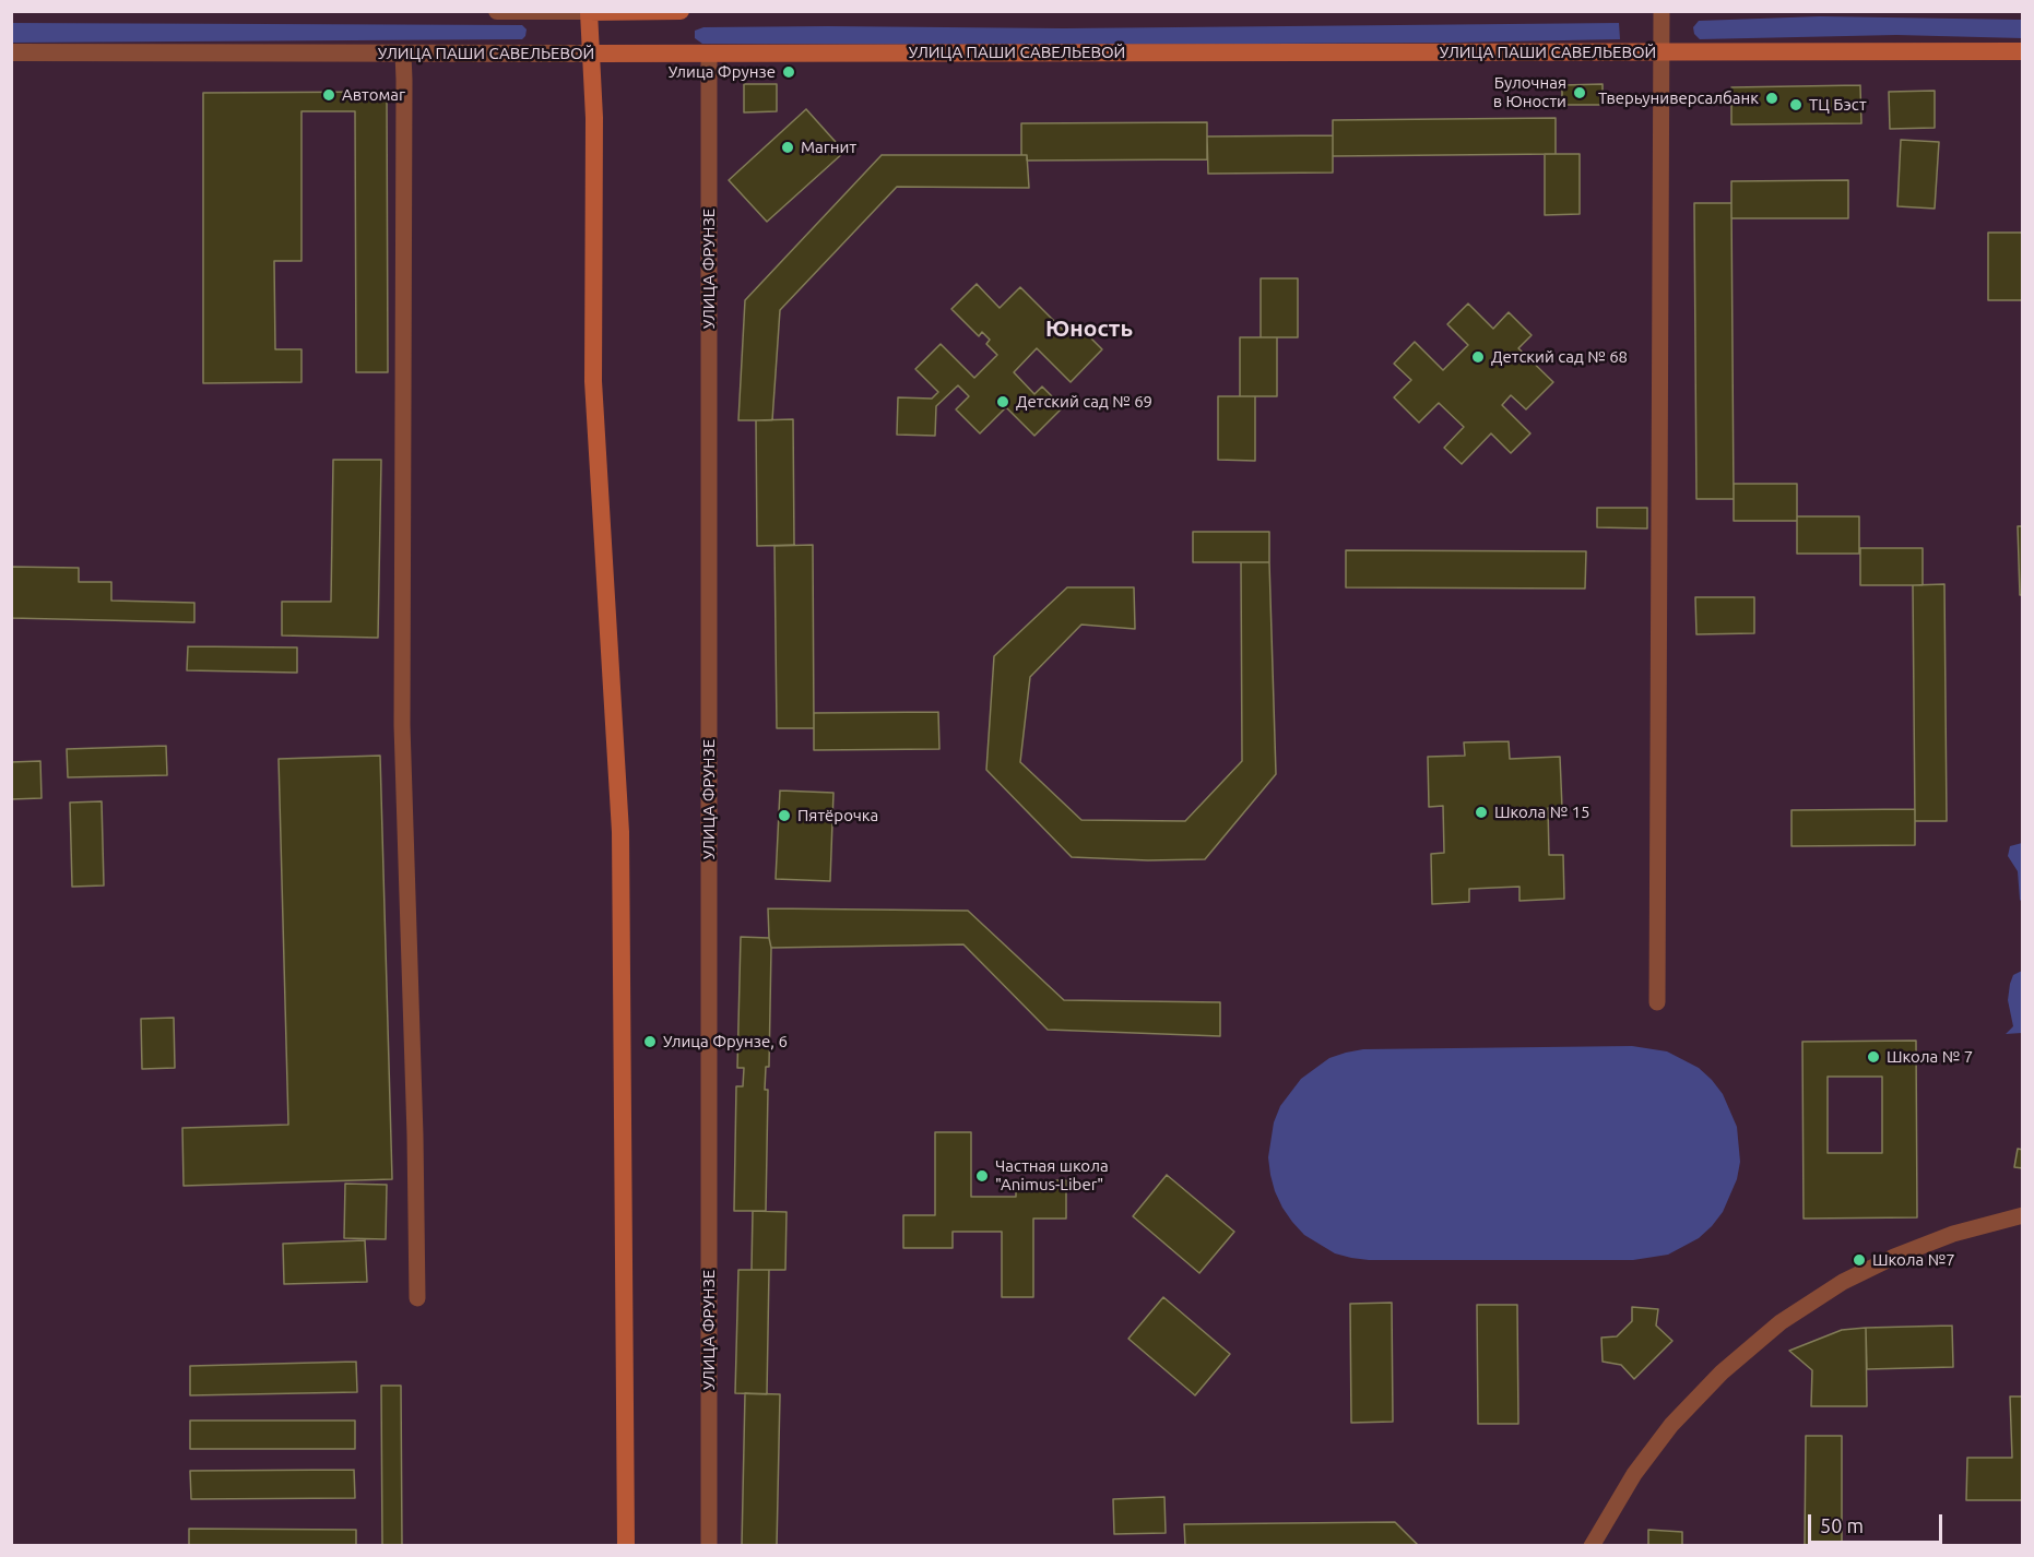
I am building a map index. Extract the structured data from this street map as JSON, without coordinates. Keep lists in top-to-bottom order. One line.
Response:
{"streets":{"main road":["УЛИЦА ПАШИ САВЕЛЬЕВОЙ"],"street":["УЛИЦА ФРУНЗЕ"]},"crossings":[["УЛИЦА ПАШИ САВЕЛЬЕВОЙ","УЛИЦА ФРУНЗЕ"]],"districts":["Юность"],"places":["Улица Фрунзе","Булочная в Юности","Автомаг","Тверьуниверсалбанк","ТЦ Бэст","Магнит","Детский сад № 68","Детский сад № 69","Школа № 15","Пятёрочка","Улица Фрунзе, 6","Школа № 7","Частная школа \"Animus-Liber\"","Школа №7"],"scale_bar":"50 m"}
